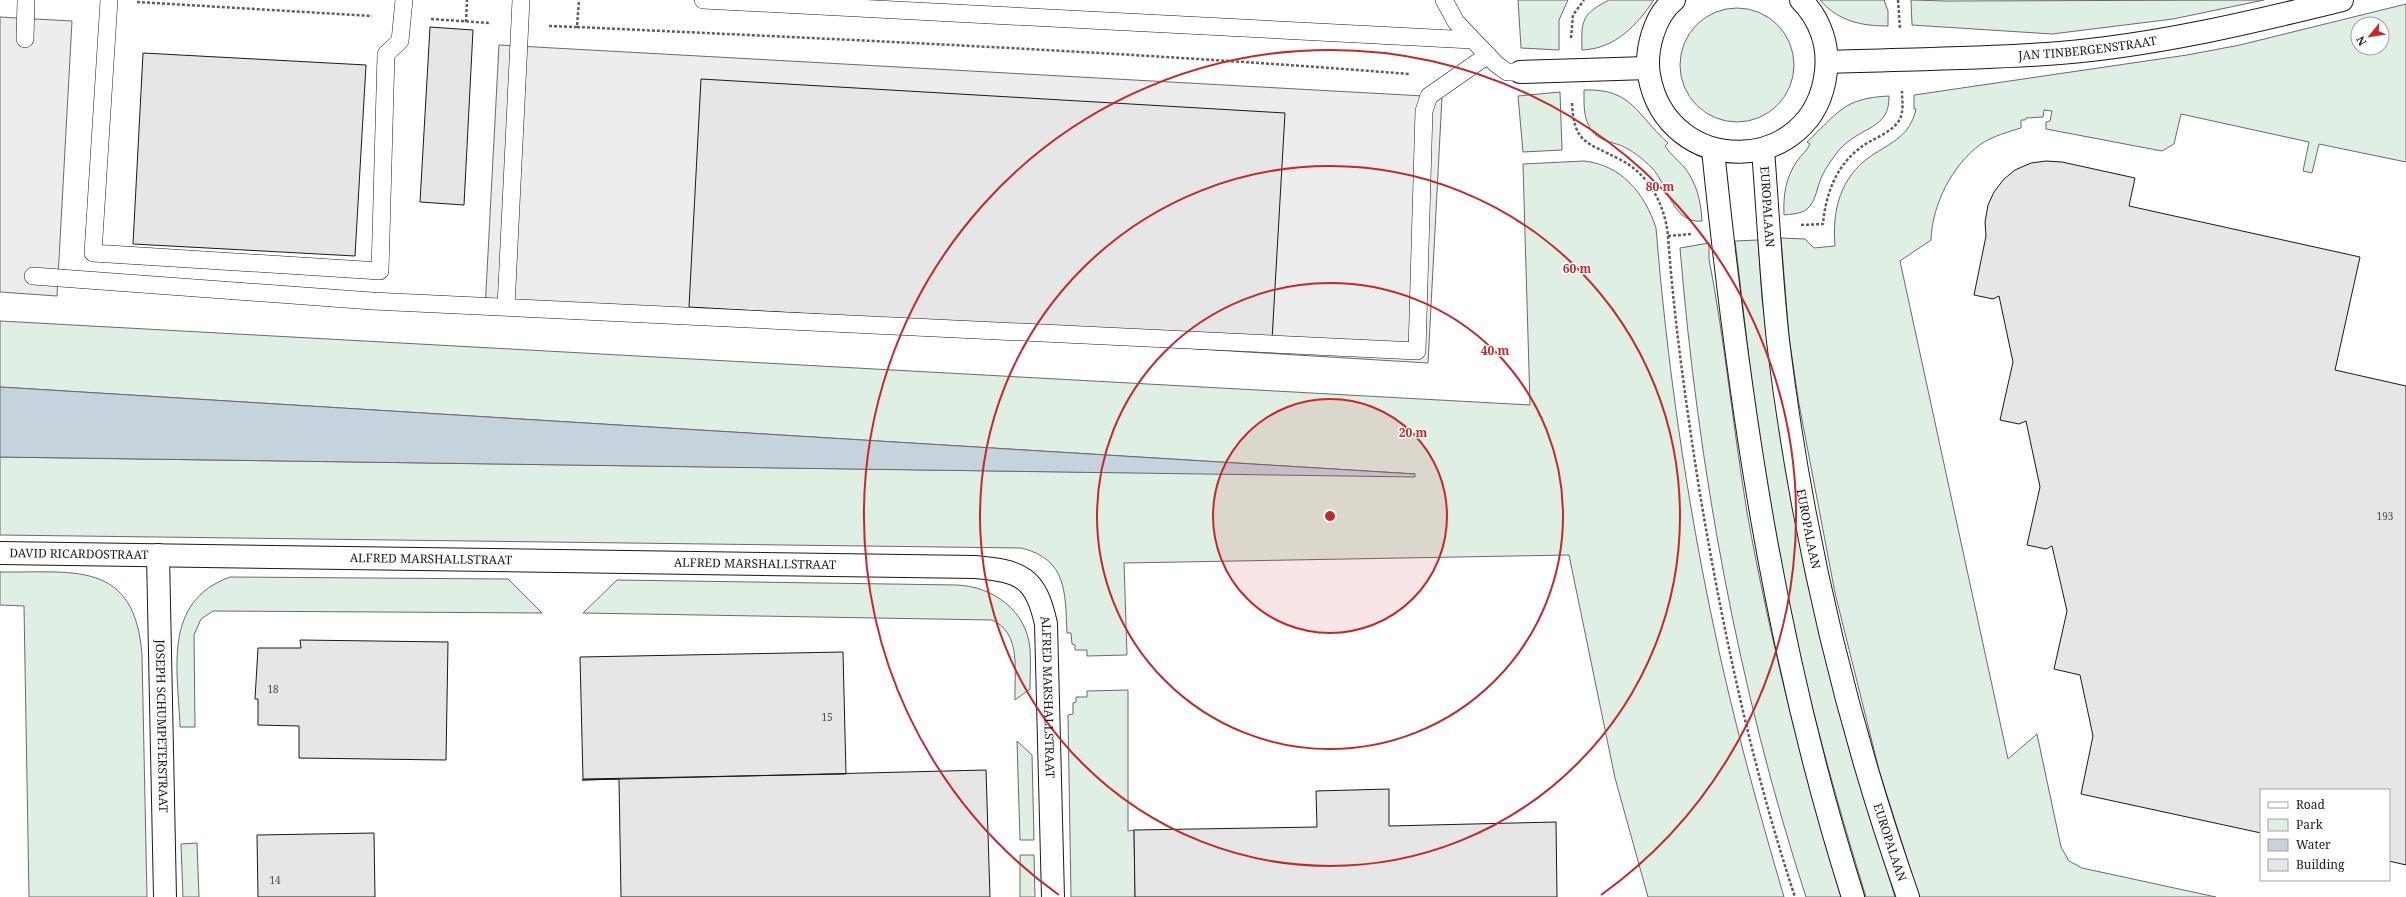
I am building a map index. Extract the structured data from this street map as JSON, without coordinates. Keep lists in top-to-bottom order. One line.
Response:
{"streets":{"street":["JAN TINBERGENSTRAAT","EUROPALAAN","DAVID RICARDOSTRAAT","ALFRED MARSHALLSTRAAT","JOSEPH SCHUMPETERSTRAAT"]},"crossings":[["DAVID RICARDOSTRAAT","ALFRED MARSHALLSTRAAT"],["DAVID RICARDOSTRAAT","JOSEPH SCHUMPETERSTRAAT"],["ALFRED MARSHALLSTRAAT","JOSEPH SCHUMPETERSTRAAT"]],"house_numbers":["193","18","15","14"],"legend":["Road","Park","Water","Building"],"north":"bottom left","rings":["80 m","60 m","40 m","20 m"]}
